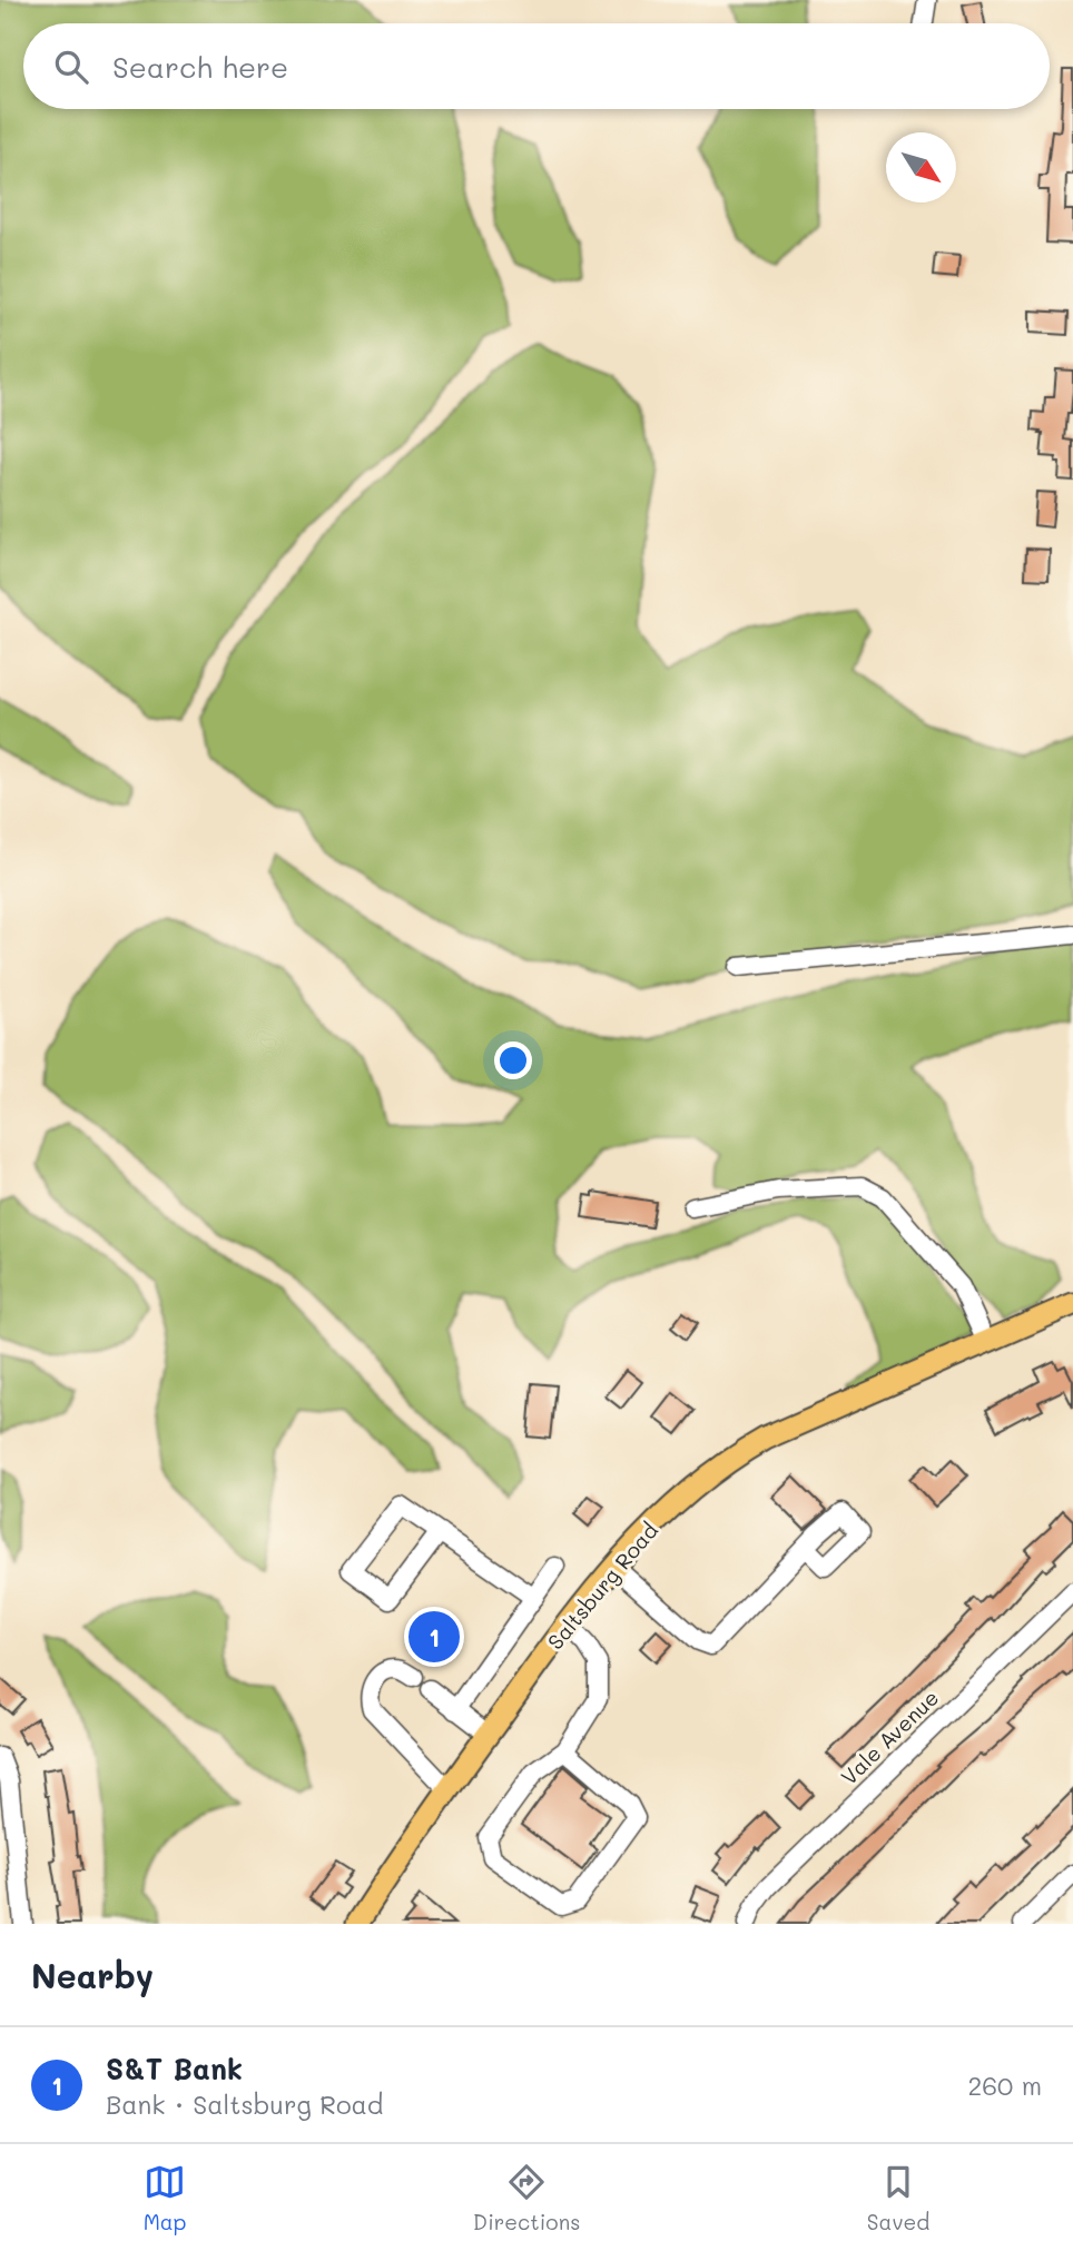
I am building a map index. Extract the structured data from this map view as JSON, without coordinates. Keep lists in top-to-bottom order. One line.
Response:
{"streets":{"main road":["Saltsburg Road"],"street":["Vale Avenue"]},"north":"bottom right","page":{"search":"Search here","pins":"1","heading":"Nearby","list":[{"mark":"1","name":"S&T Bank","note":"Bank · Saltsburg Road","value":"260 m"}],"nav":["Map","Directions","Saved"]}}
